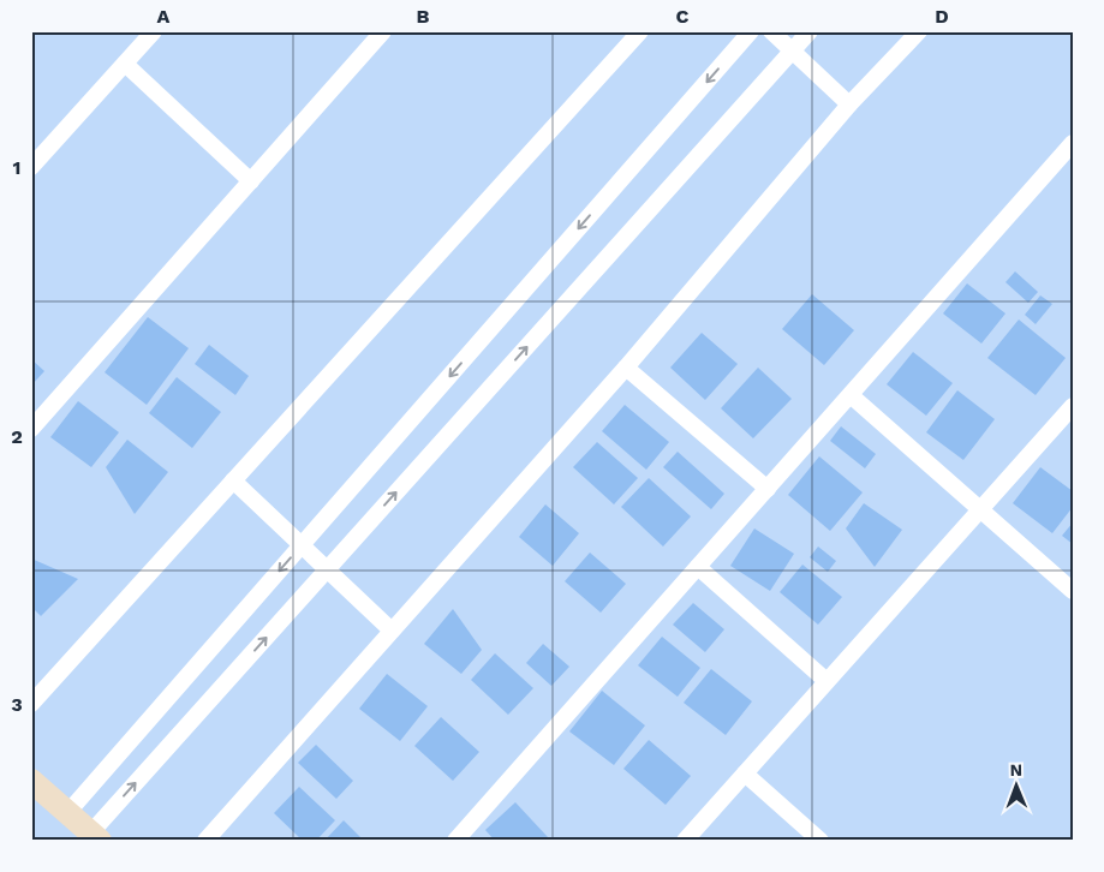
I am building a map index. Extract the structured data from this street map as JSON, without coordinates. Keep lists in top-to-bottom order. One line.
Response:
{"north":"top","grid":{"columns":["A","B","C","D"],"rows":["1","2","3"]}}
